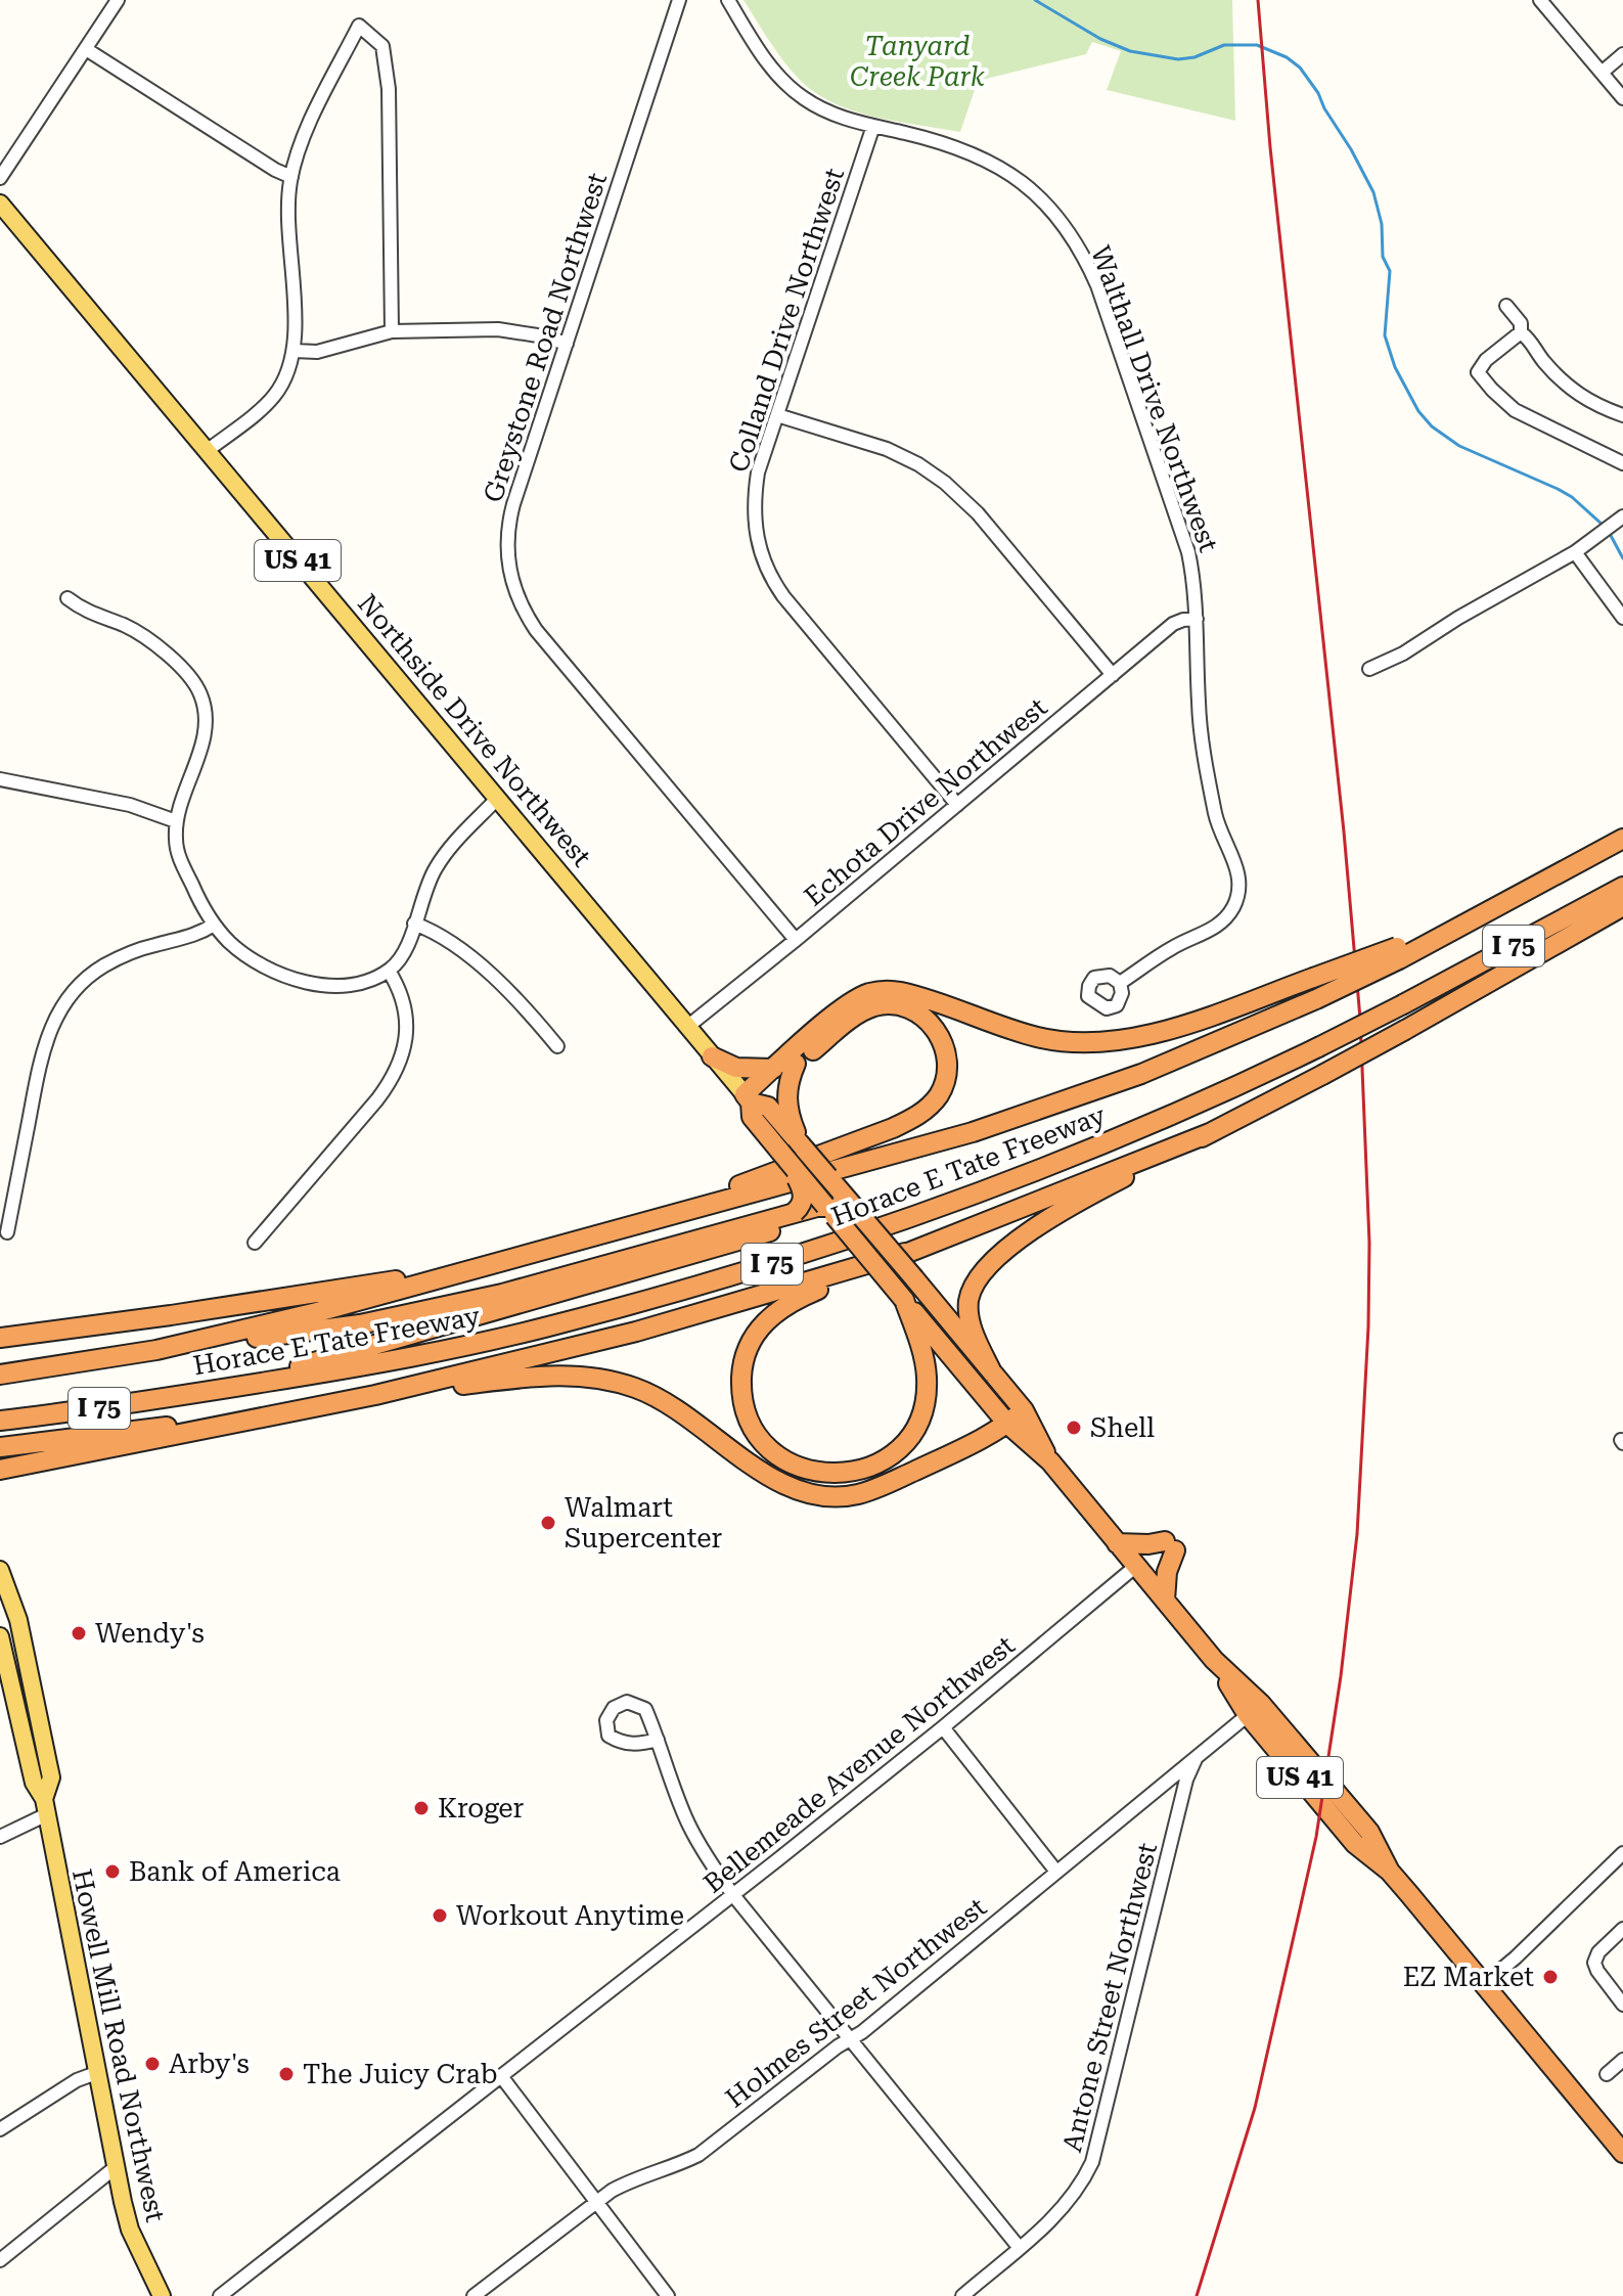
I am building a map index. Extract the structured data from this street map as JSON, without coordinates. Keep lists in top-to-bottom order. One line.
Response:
{"streets":{"highway":["US 41","Northside Drive Northwest","I 75","Horace E Tate Freeway"],"main road":["Howell Mill Road Northwest"],"street":["Colland Drive Northwest","Greystone Road Northwest","Walthall Drive Northwest","Echota Drive Northwest","Bellemeade Avenue Northwest","Antone Street Northwest","Holmes Street Northwest"]},"crossings":[["Colland Drive Northwest","Walthall Drive Northwest"],["Colland Drive Northwest","Echota Drive Northwest"],["Greystone Road Northwest","Echota Drive Northwest"],["Walthall Drive Northwest","Echota Drive Northwest"],["Northside Drive Northwest","Echota Drive Northwest"],["Northside Drive Northwest","Bellemeade Avenue Northwest"],["Northside Drive Northwest","Holmes Street Northwest"],["Antone Street Northwest","Holmes Street Northwest"]],"parks":["Tanyard Creek Park"],"places":["Shell","Walmart Supercenter","Wendy's","Kroger","Bank of America","Workout Anytime","EZ Market","Arby's","The Juicy Crab"]}
